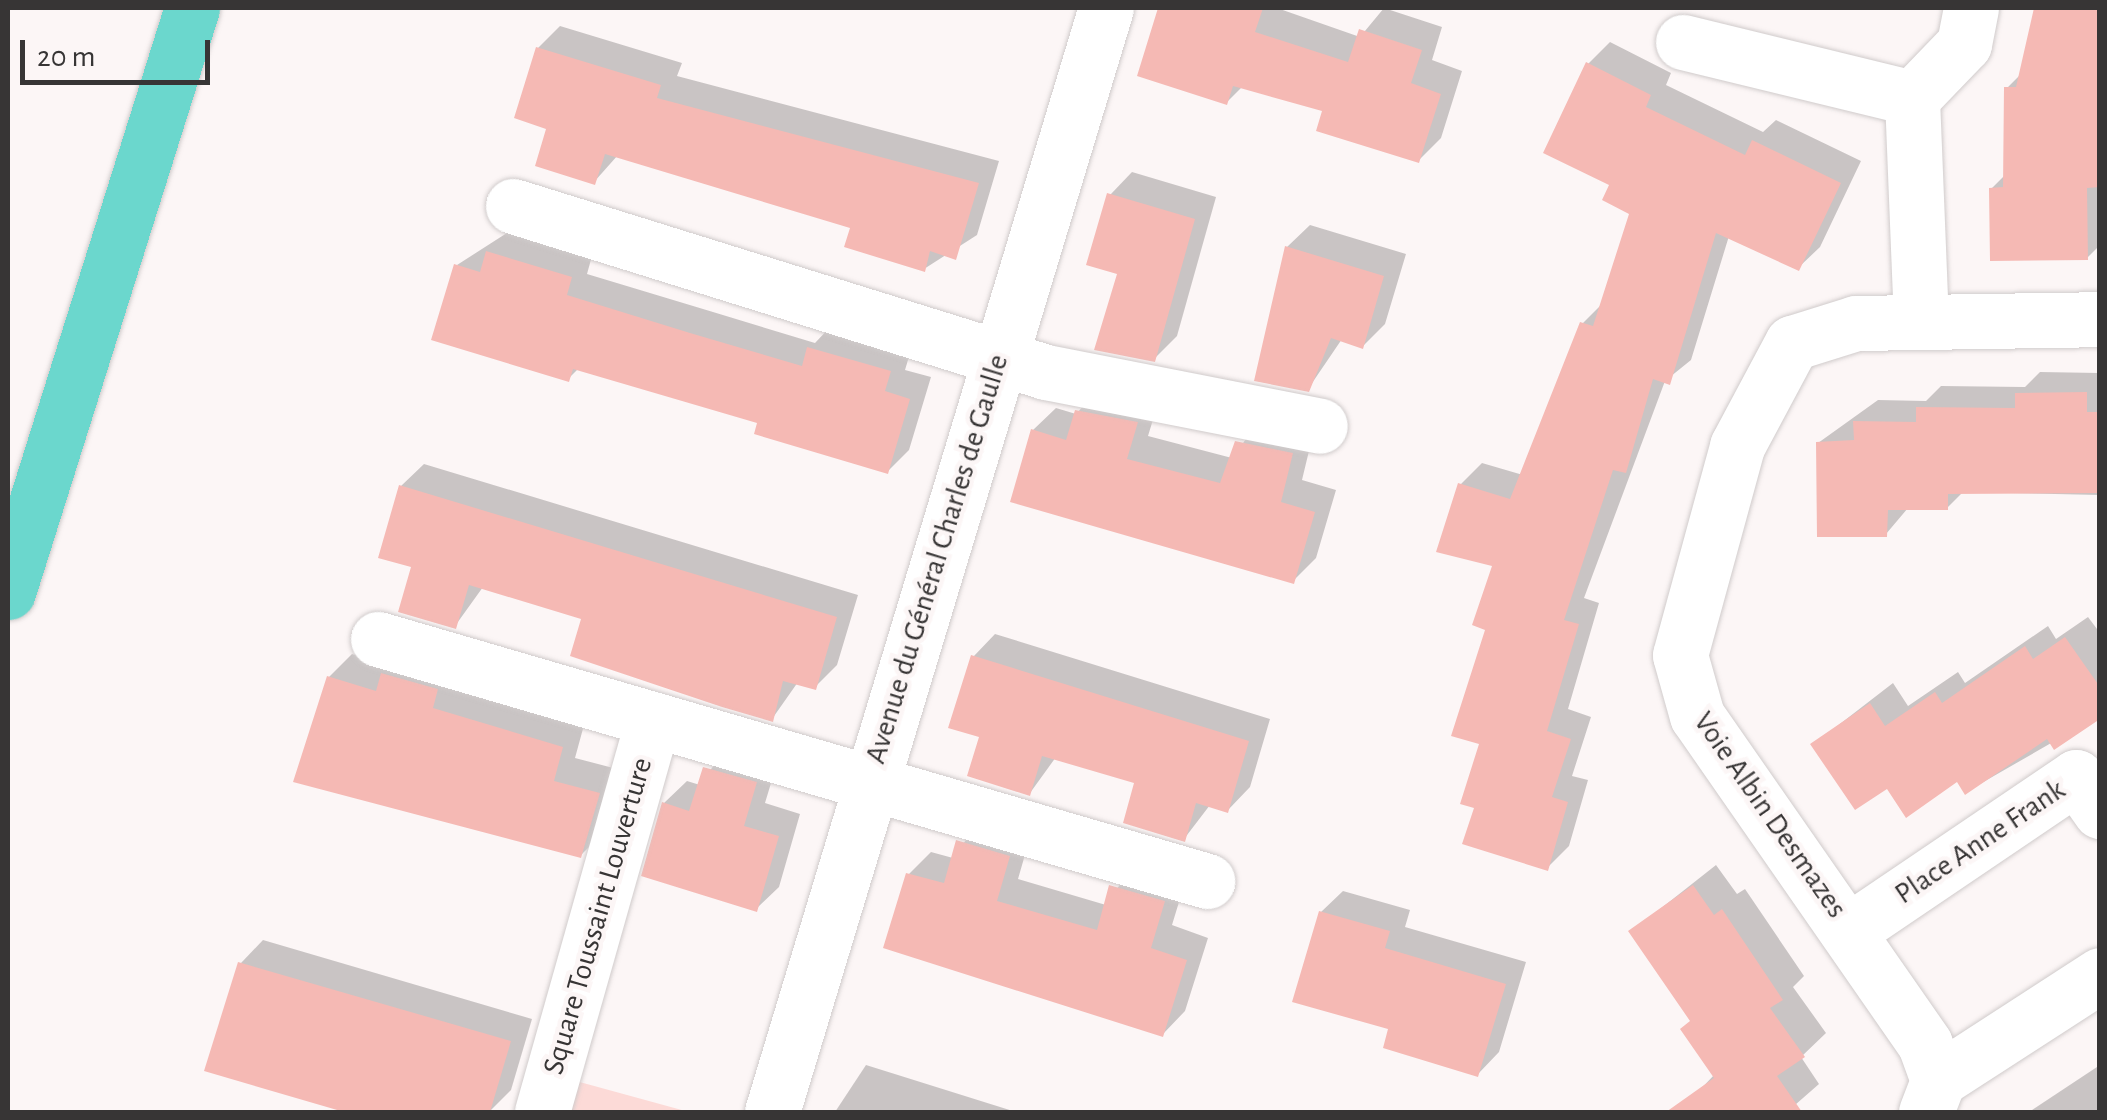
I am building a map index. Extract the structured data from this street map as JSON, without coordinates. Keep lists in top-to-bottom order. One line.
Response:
{"streets":{"street":["Avenue du Général Charles de Gaulle","Voie Albin Desmazes","Place Anne Frank","Square Toussaint Louverture"]},"crossings":[["Voie Albin Desmazes","Place Anne Frank"]],"scale_bar":"20 m"}
